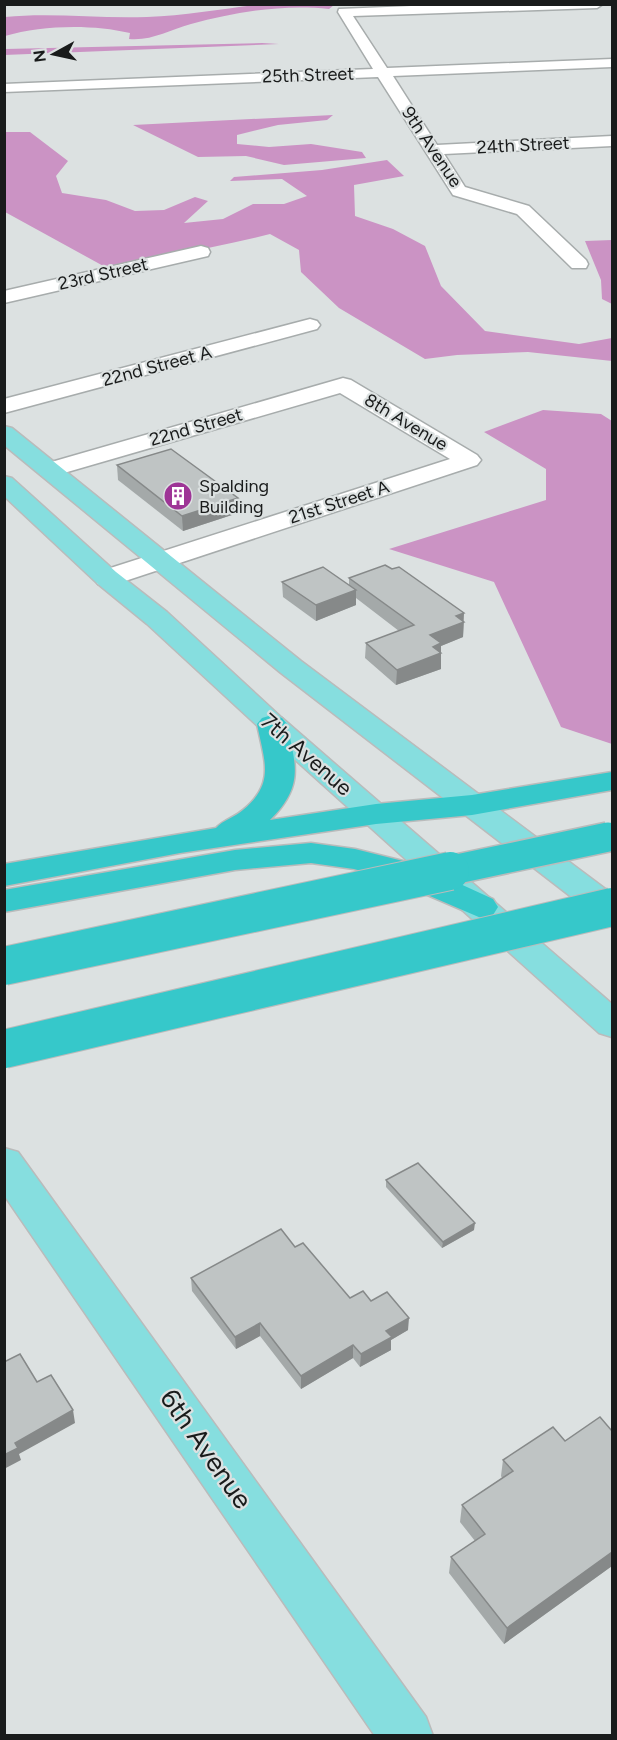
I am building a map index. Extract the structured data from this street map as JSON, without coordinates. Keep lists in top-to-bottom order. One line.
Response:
{"streets":{"main road":["7th Avenue","6th Avenue"],"street":["25th Street","24th Street","9th Avenue","23rd Street","22nd Street A","8th Avenue","22nd Street","21st Street A"]},"crossings":[["25th Street","9th Avenue"],["24th Street","9th Avenue"],["8th Avenue","22nd Street"],["8th Avenue","21st Street A"],["21st Street A","7th Avenue"]],"places":{"building":["Spalding Building"]},"north":"left"}
